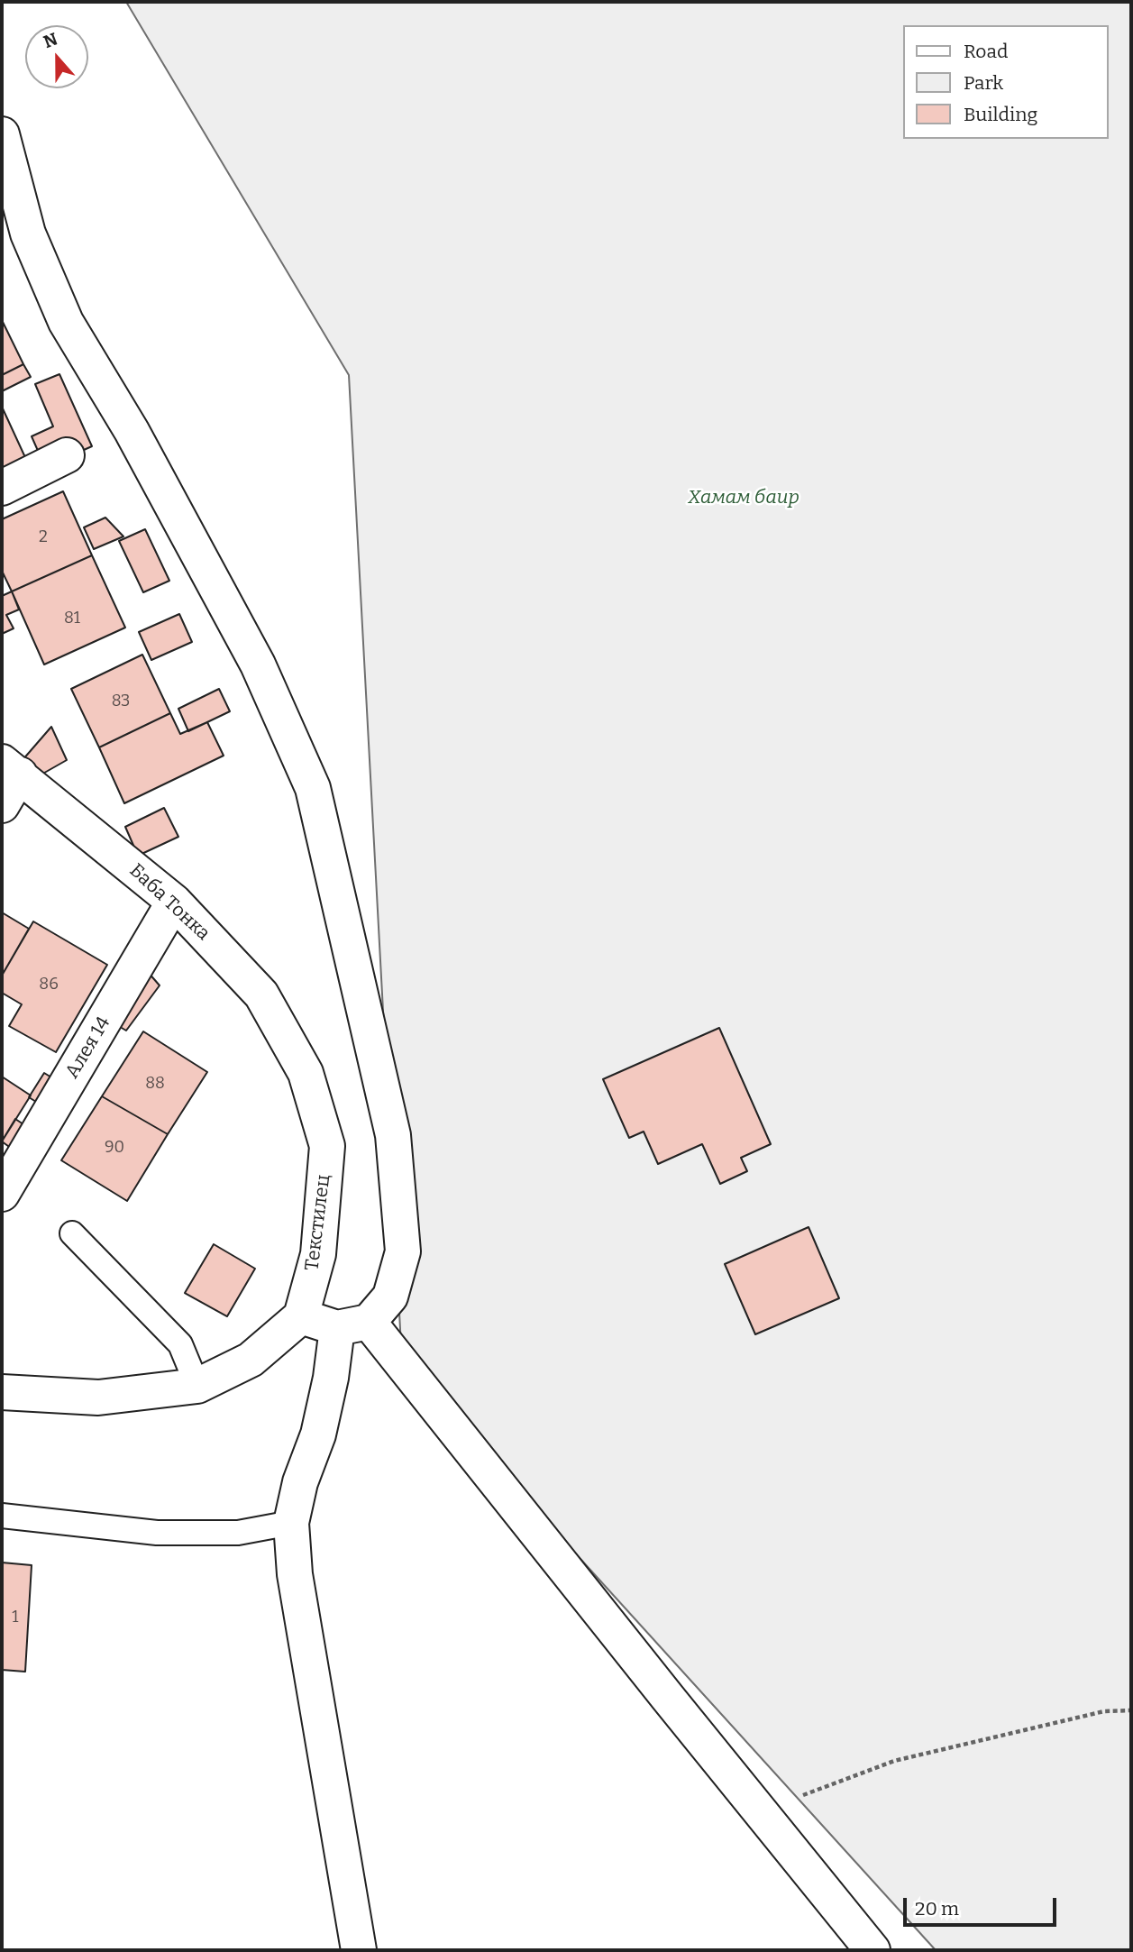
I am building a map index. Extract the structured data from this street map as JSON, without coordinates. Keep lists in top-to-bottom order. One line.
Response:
{"streets":{"street":["Баба Тонка","Алея 14","Текстилец"]},"crossings":[["Баба Тонка","Алея 14"],["Баба Тонка","Текстилец"]],"parks":["Хамам баир"],"house_numbers":["2","81","83","86","88","90","1"],"legend":["Road","Park","Building"],"scale_bar":"20 m","north":"top"}
